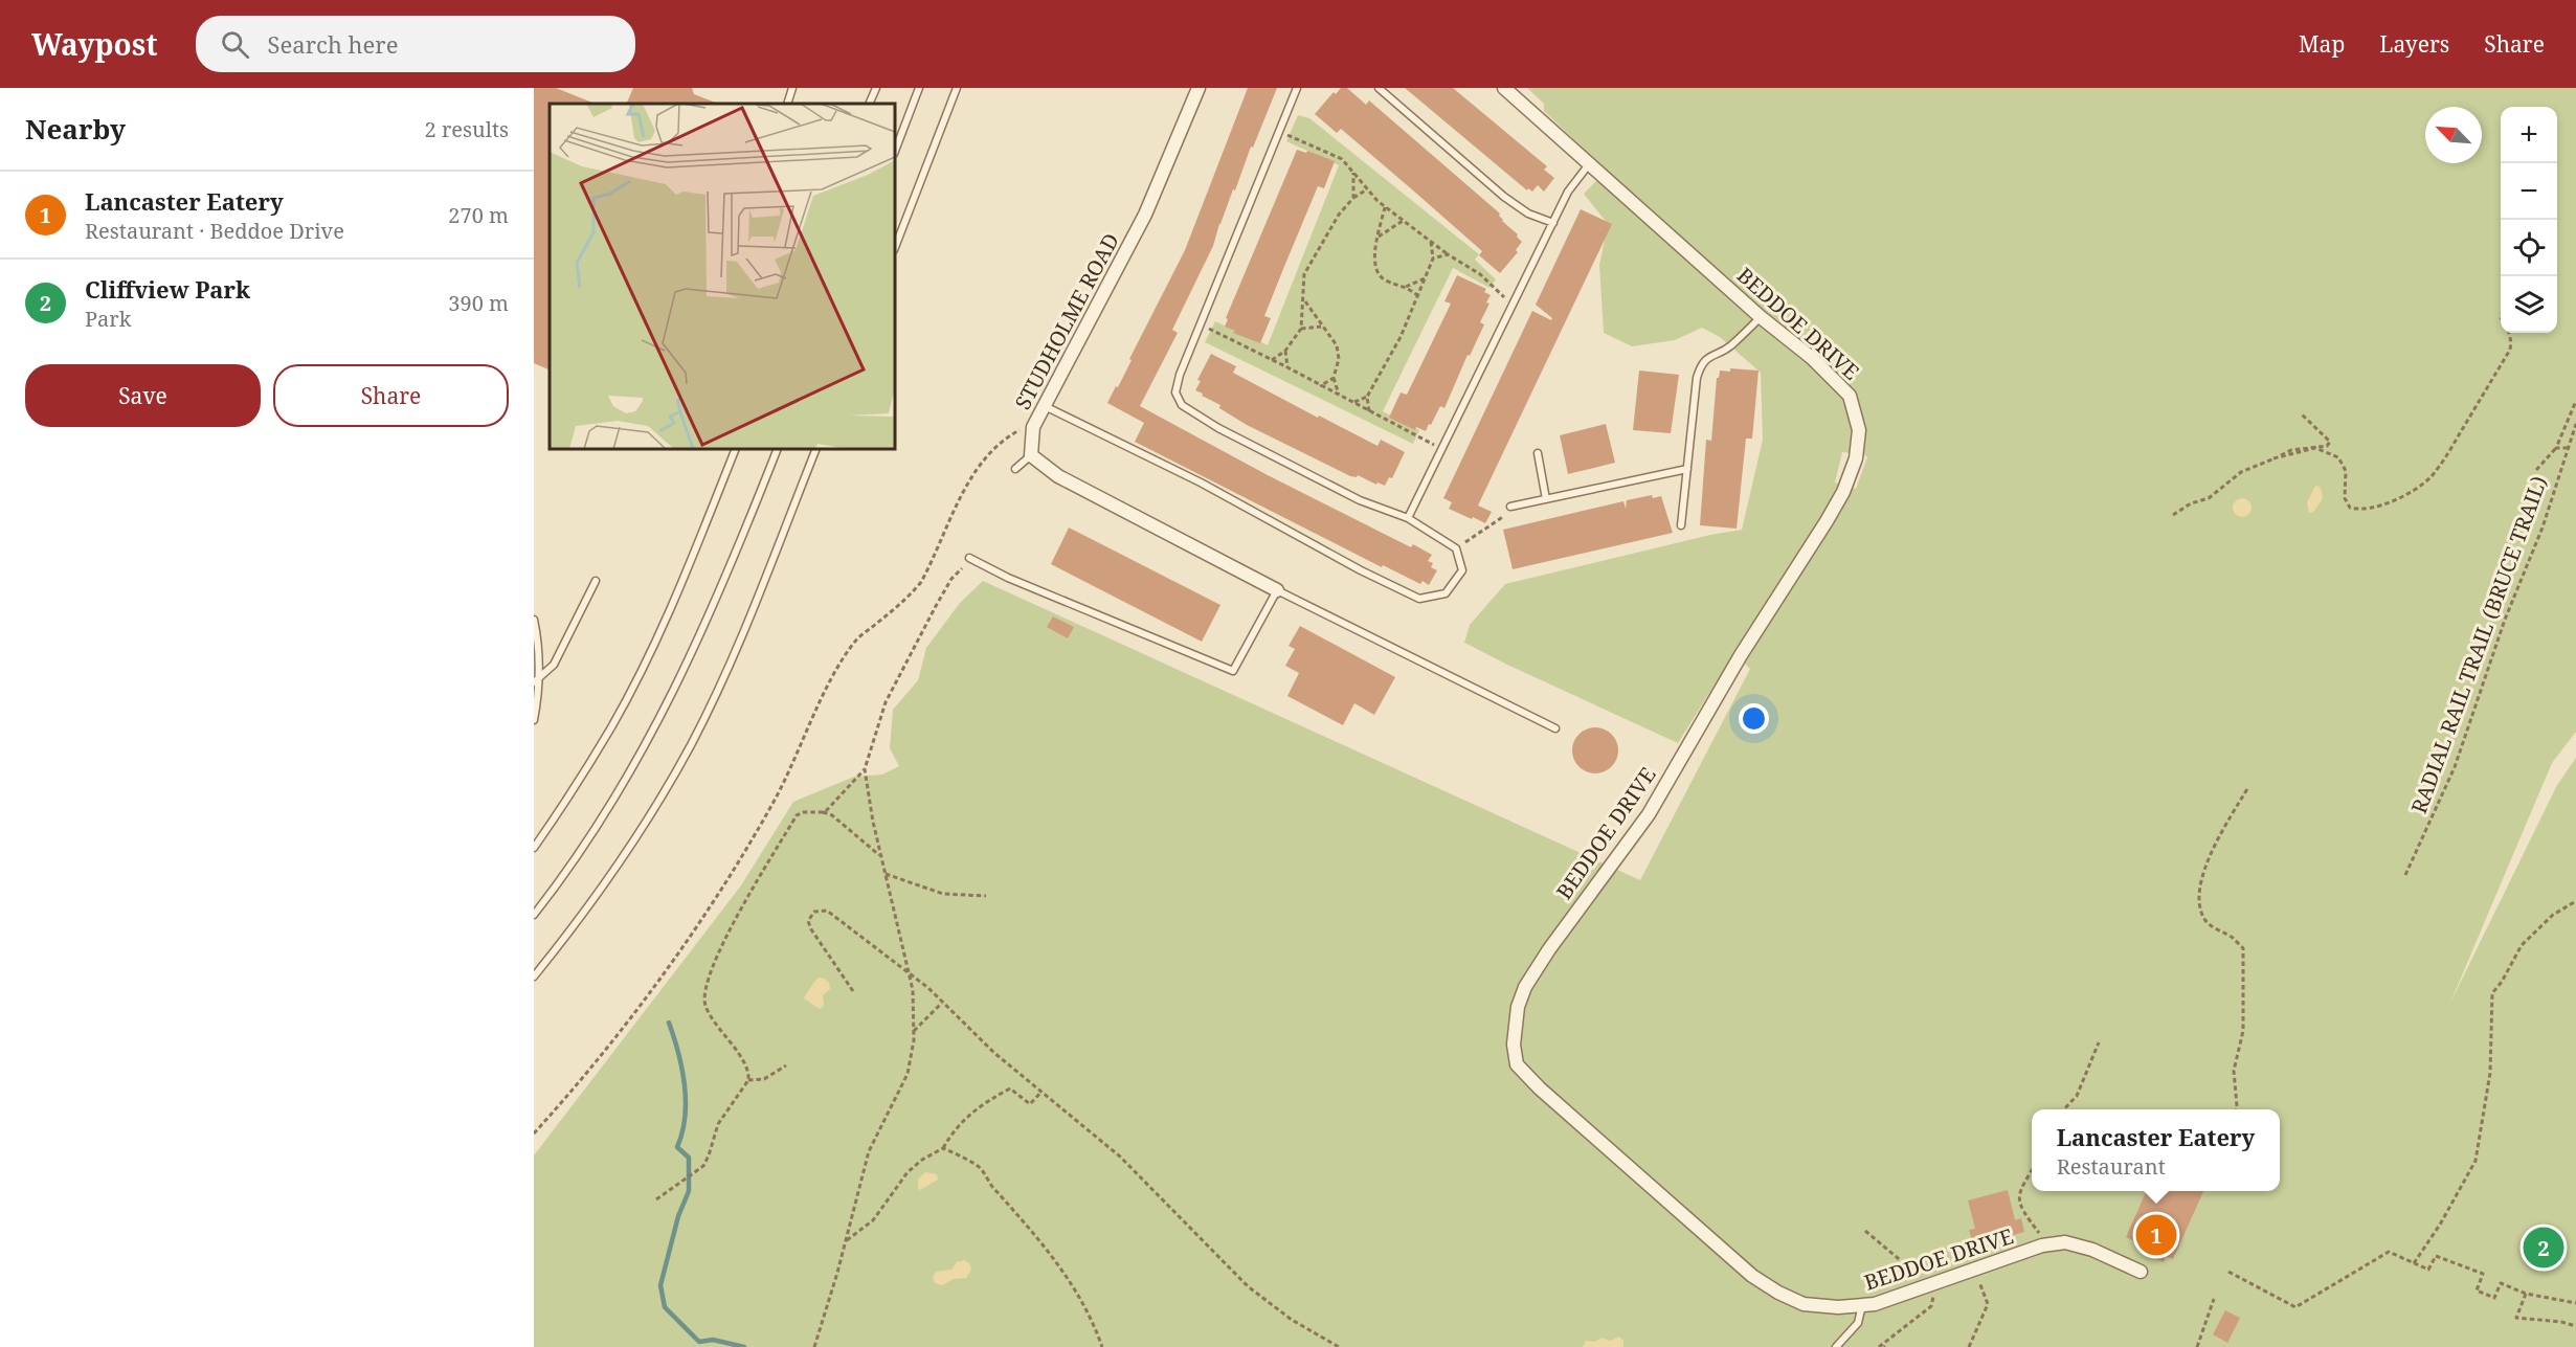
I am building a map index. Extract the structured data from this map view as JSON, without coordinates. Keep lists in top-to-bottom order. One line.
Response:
{"streets":{"street":["STUDHOLME ROAD","BEDDOE DRIVE"],"path":["RADIAL RAIL TRAIL (BRUCE TRAIL)"]},"north":"top left","page":{"header":"Waypost","search":"Search here","nav":["Map","Layers","Share"],"heading":["Nearby","2 results"],"map_buttons":["+","−"],"list":[{"mark":"1","name":"Lancaster Eatery","note":"Restaurant · Beddoe Drive","value":"270 m"},{"mark":"2","name":"Cliffview Park","note":"Park","value":"390 m"}],"buttons":["Save","Share"],"popup":["Lancaster Eatery","Restaurant"],"pins":["1","2"]}}
